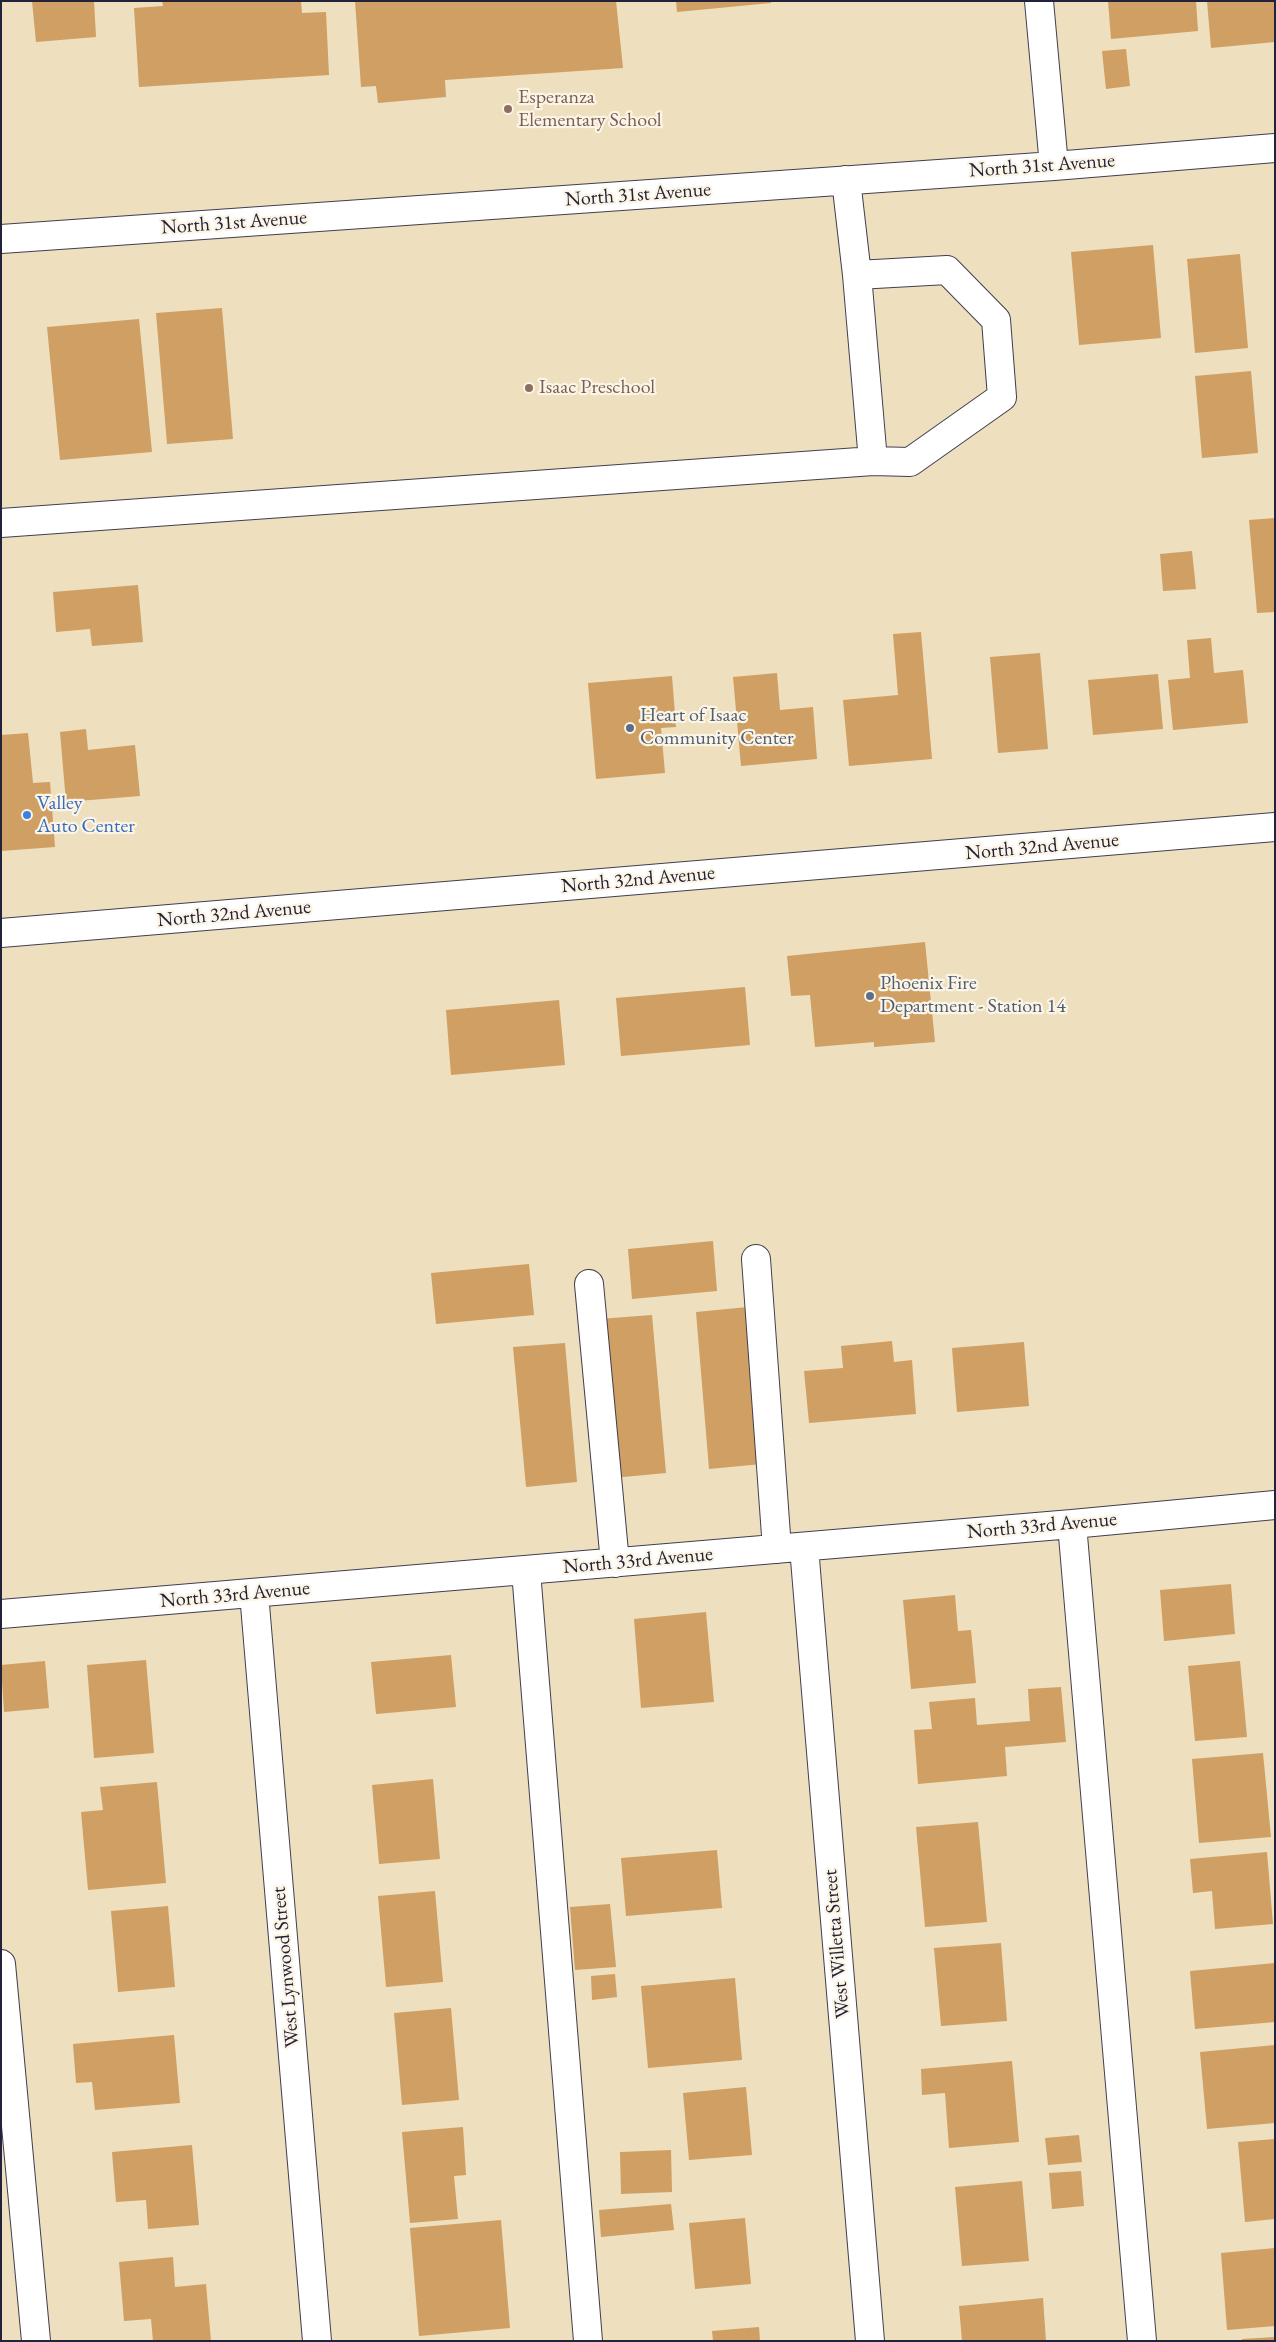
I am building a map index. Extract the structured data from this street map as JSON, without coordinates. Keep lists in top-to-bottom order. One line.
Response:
{"streets":{"street":["North 31st Avenue","North 32nd Avenue","North 33rd Avenue","West Willetta Street","West Lynwood Street"]},"crossings":[["North 33rd Avenue","West Willetta Street"],["North 33rd Avenue","West Lynwood Street"]],"places":["Esperanza Elementary School","Isaac Preschool","Heart of Isaac Community Center","Valley Auto Center","Phoenix Fire Department - Station 14"]}
